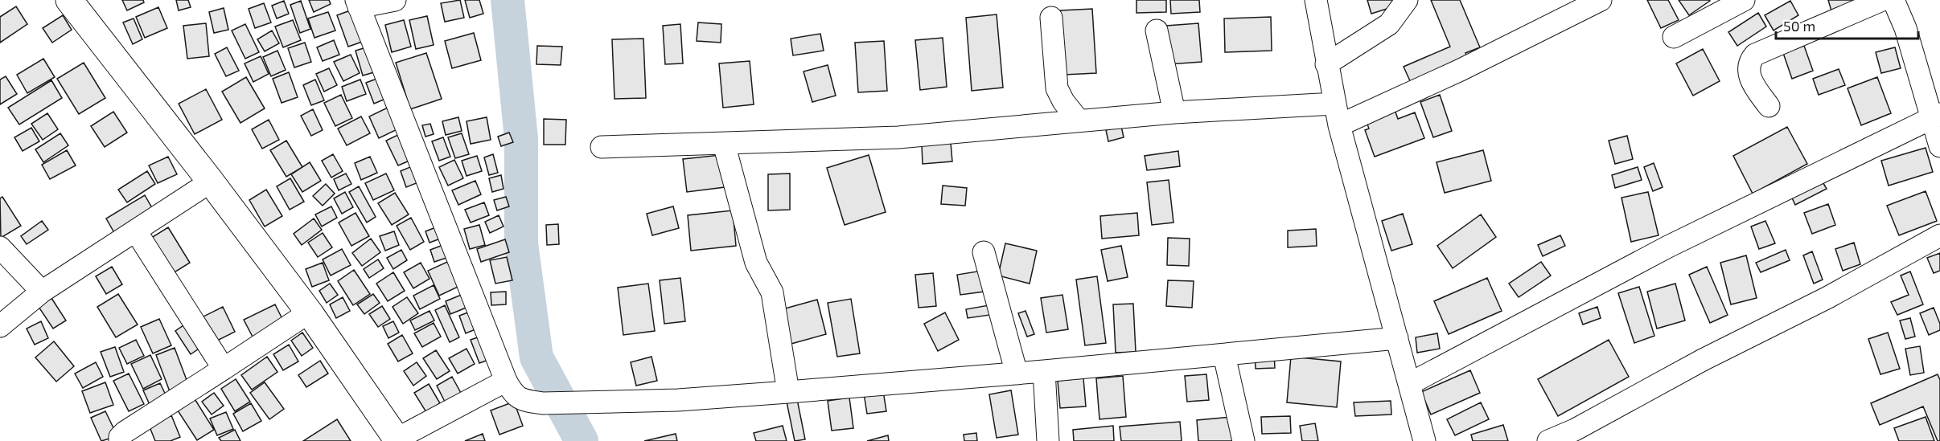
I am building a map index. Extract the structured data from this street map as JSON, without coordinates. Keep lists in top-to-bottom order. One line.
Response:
{"scale_bar":"50 m"}
